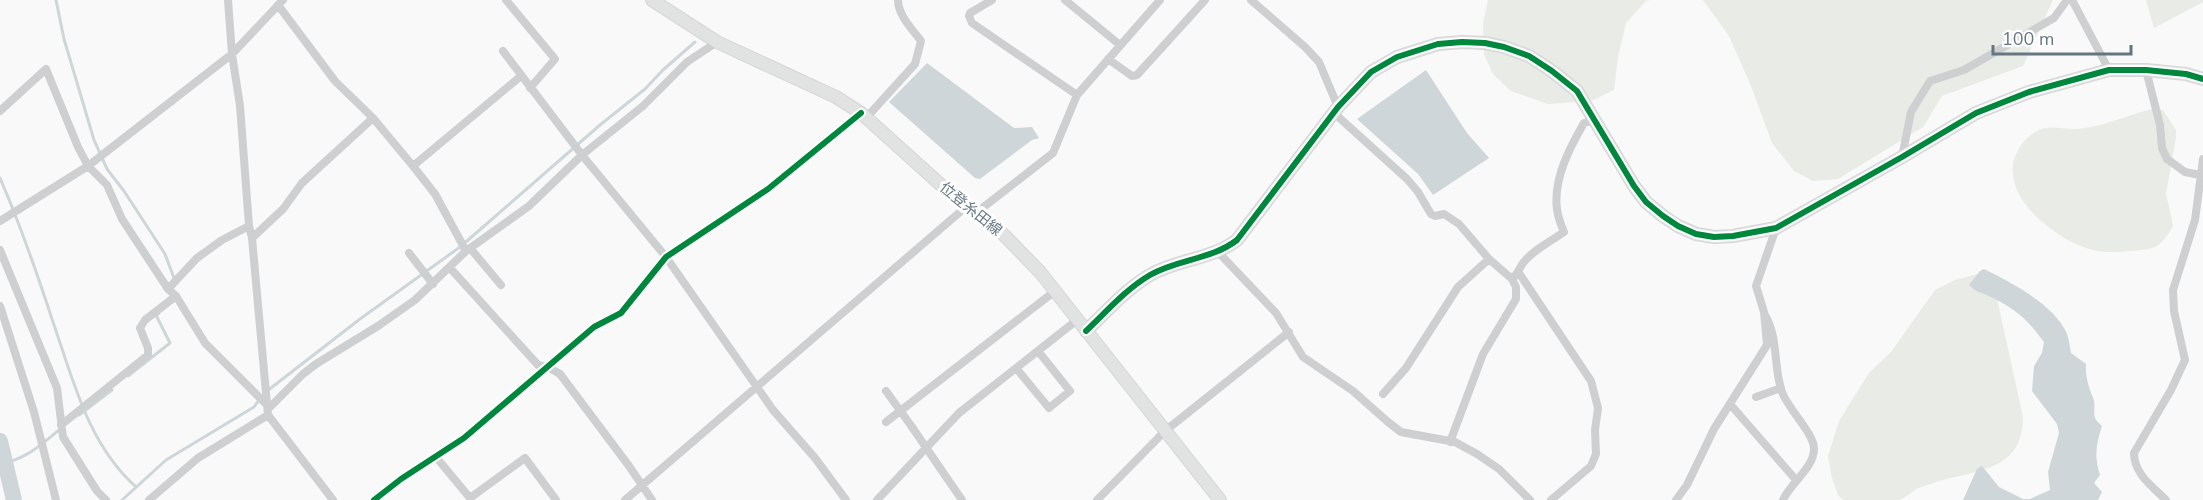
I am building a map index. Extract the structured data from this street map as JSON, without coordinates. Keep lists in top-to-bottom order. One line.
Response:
{"streets":{"street":["位登糸田線"]},"scale_bar":"100 m"}
